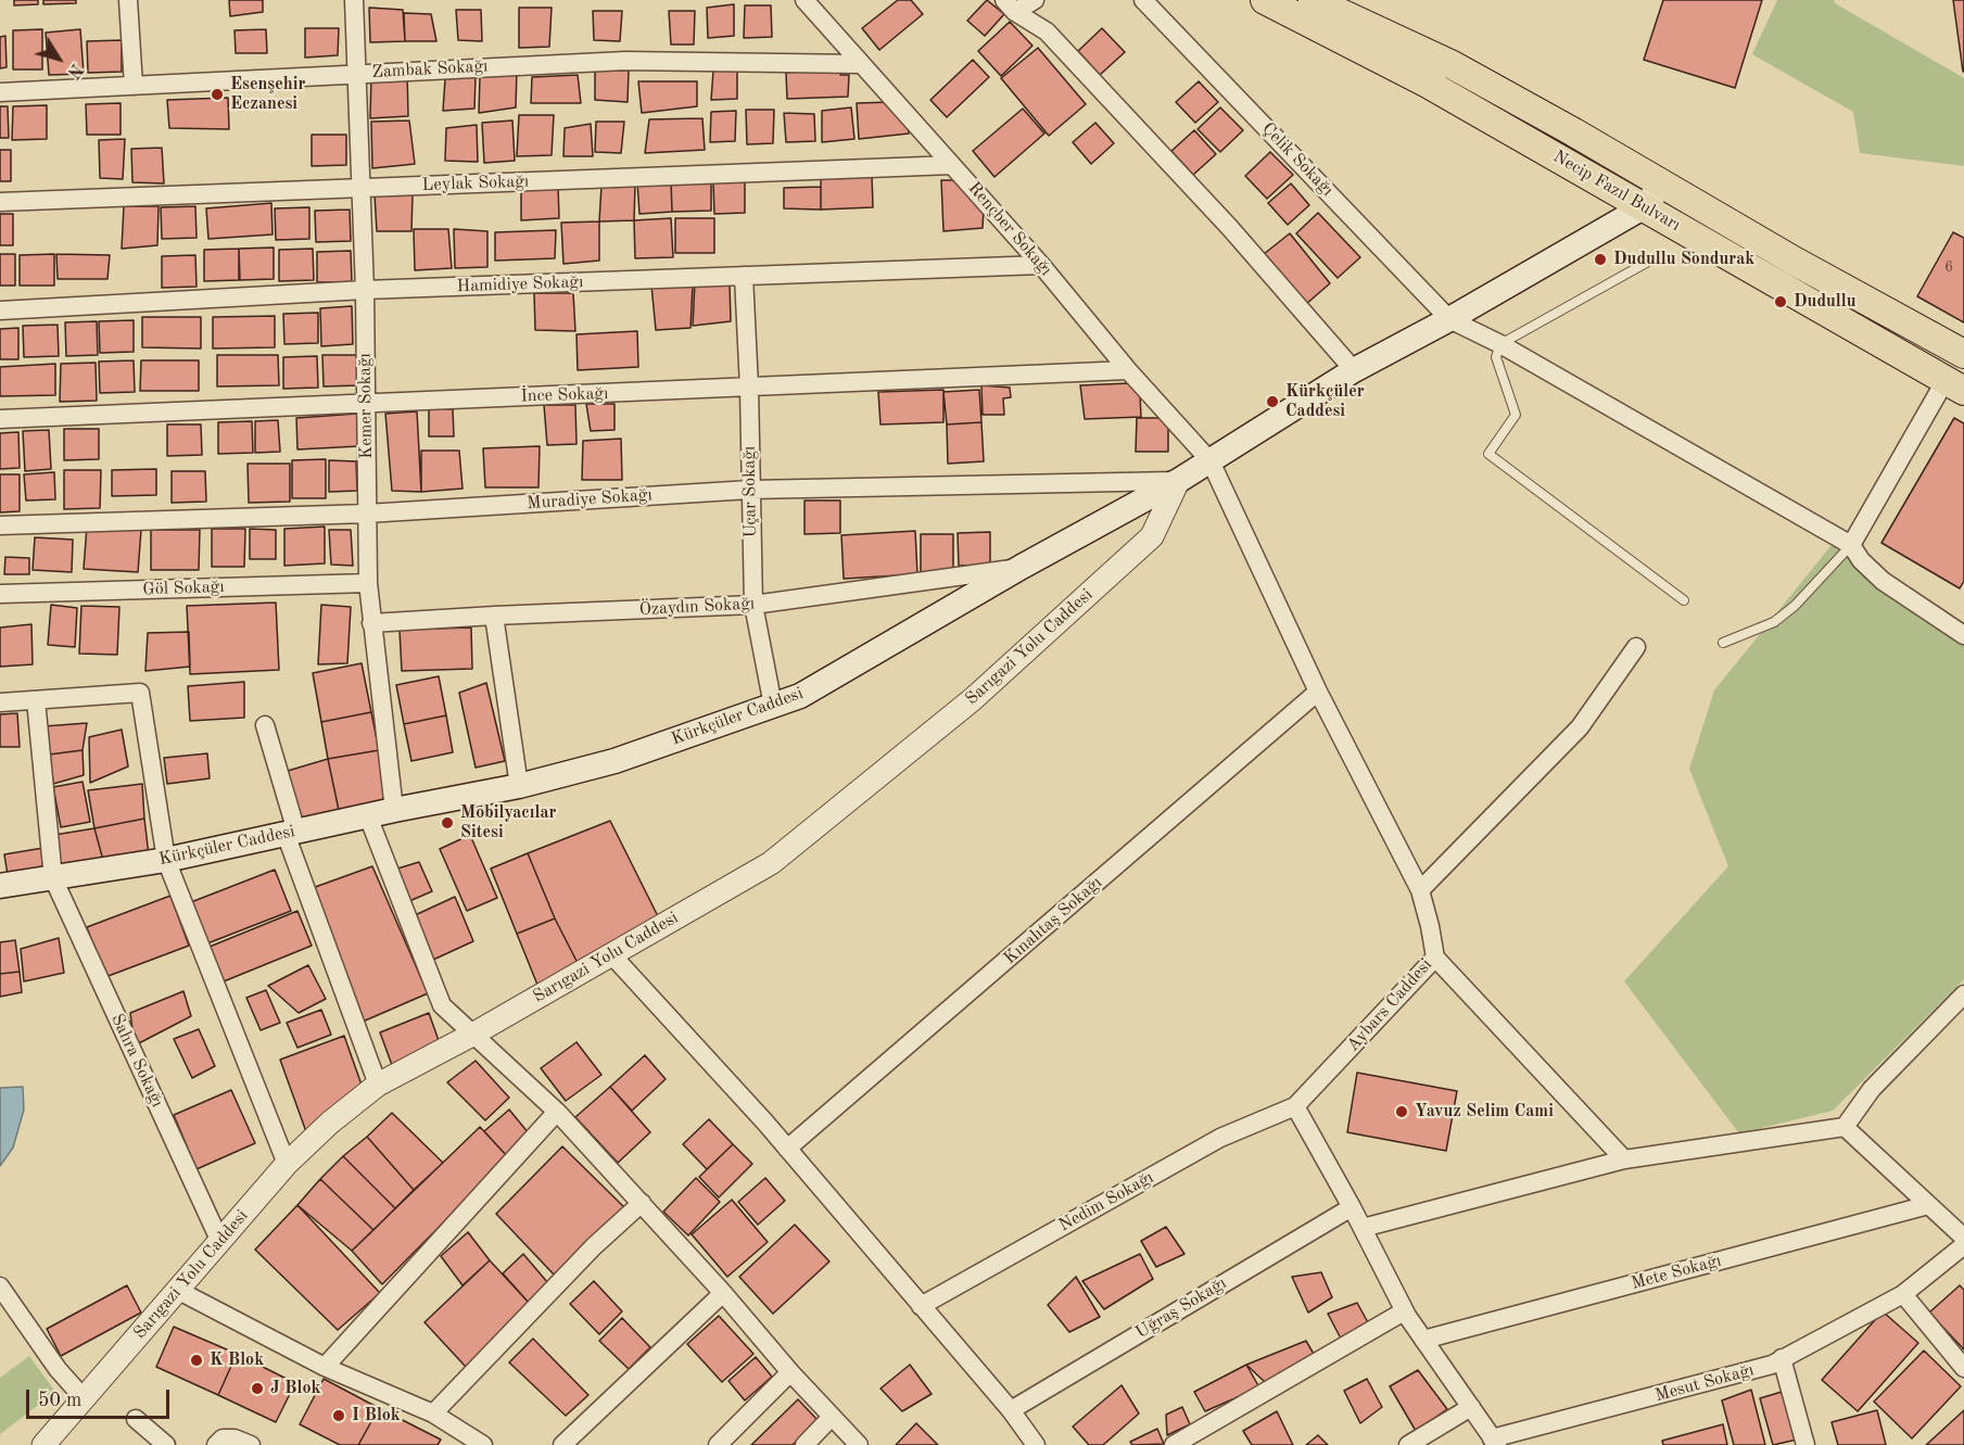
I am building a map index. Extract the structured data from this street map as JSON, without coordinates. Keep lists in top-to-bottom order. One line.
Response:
{"streets":{"main road":["Necip Fazıl Bulvarı","Kürkçüler Caddesi"],"street":["Zambak Sokağı","Çelik Sokağı","Leylak Sokağı","Rençber Sokağı","Hamidiye Sokağı","İnce Sokağı","Kemer Sokağı","Uçar Sokağı","Muradiye Sokağı","Göl Sokağı","Özaydın Sokağı","Sarıgazi Yolu Caddesi","Kınalıtaş Sokağı","Aybars Caddesi","Sahra Sokağı","Nedim Sokağı","Mete Sokağı","Uğraş Sokağı","Mesut Sokağı"]},"crossings":[["Zambak Sokağı","Rençber Sokağı"],["Zambak Sokağı","Kemer Sokağı"],["Çelik Sokağı","Kürkçüler Caddesi"],["Leylak Sokağı","Rençber Sokağı"],["Leylak Sokağı","Kemer Sokağı"],["Necip Fazıl Bulvarı","Kürkçüler Caddesi"],["Rençber Sokağı","Hamidiye Sokağı"],["Rençber Sokağı","İnce Sokağı"],["Rençber Sokağı","Kürkçüler Caddesi"],["Rençber Sokağı","Aybars Caddesi"],["Hamidiye Sokağı","Kemer Sokağı"],["Hamidiye Sokağı","Uçar Sokağı"],["İnce Sokağı","Kemer Sokağı"],["İnce Sokağı","Uçar Sokağı"],["Kemer Sokağı","Muradiye Sokağı"],["Kemer Sokağı","Göl Sokağı"],["Kemer Sokağı","Özaydın Sokağı"],["Kemer Sokağı","Kürkçüler Caddesi"],["Uçar Sokağı","Muradiye Sokağı"],["Uçar Sokağı","Özaydın Sokağı"],["Uçar Sokağı","Kürkçüler Caddesi"],["Muradiye Sokağı","Sarıgazi Yolu Caddesi"],["Muradiye Sokağı","Kürkçüler Caddesi"],["Özaydın Sokağı","Kürkçüler Caddesi"],["Sarıgazi Yolu Caddesi","Kürkçüler Caddesi"],["Sarıgazi Yolu Caddesi","Sahra Sokağı"],["Kürkçüler Caddesi","Aybars Caddesi"],["Kürkçüler Caddesi","Sahra Sokağı"],["Kınalıtaş Sokağı","Aybars Caddesi"],["Aybars Caddesi","Nedim Sokağı"]],"places":["Esenşehir Eczanesi","Dudullu Sondurak","Dudullu","Kürkçüler Caddesi","Mobilyacılar Sitesi","Yavuz Selim Cami","K Blok","J Blok","I Blok"],"house_numbers":["6"],"scale_bar":"50 m","north":"bottom right"}
